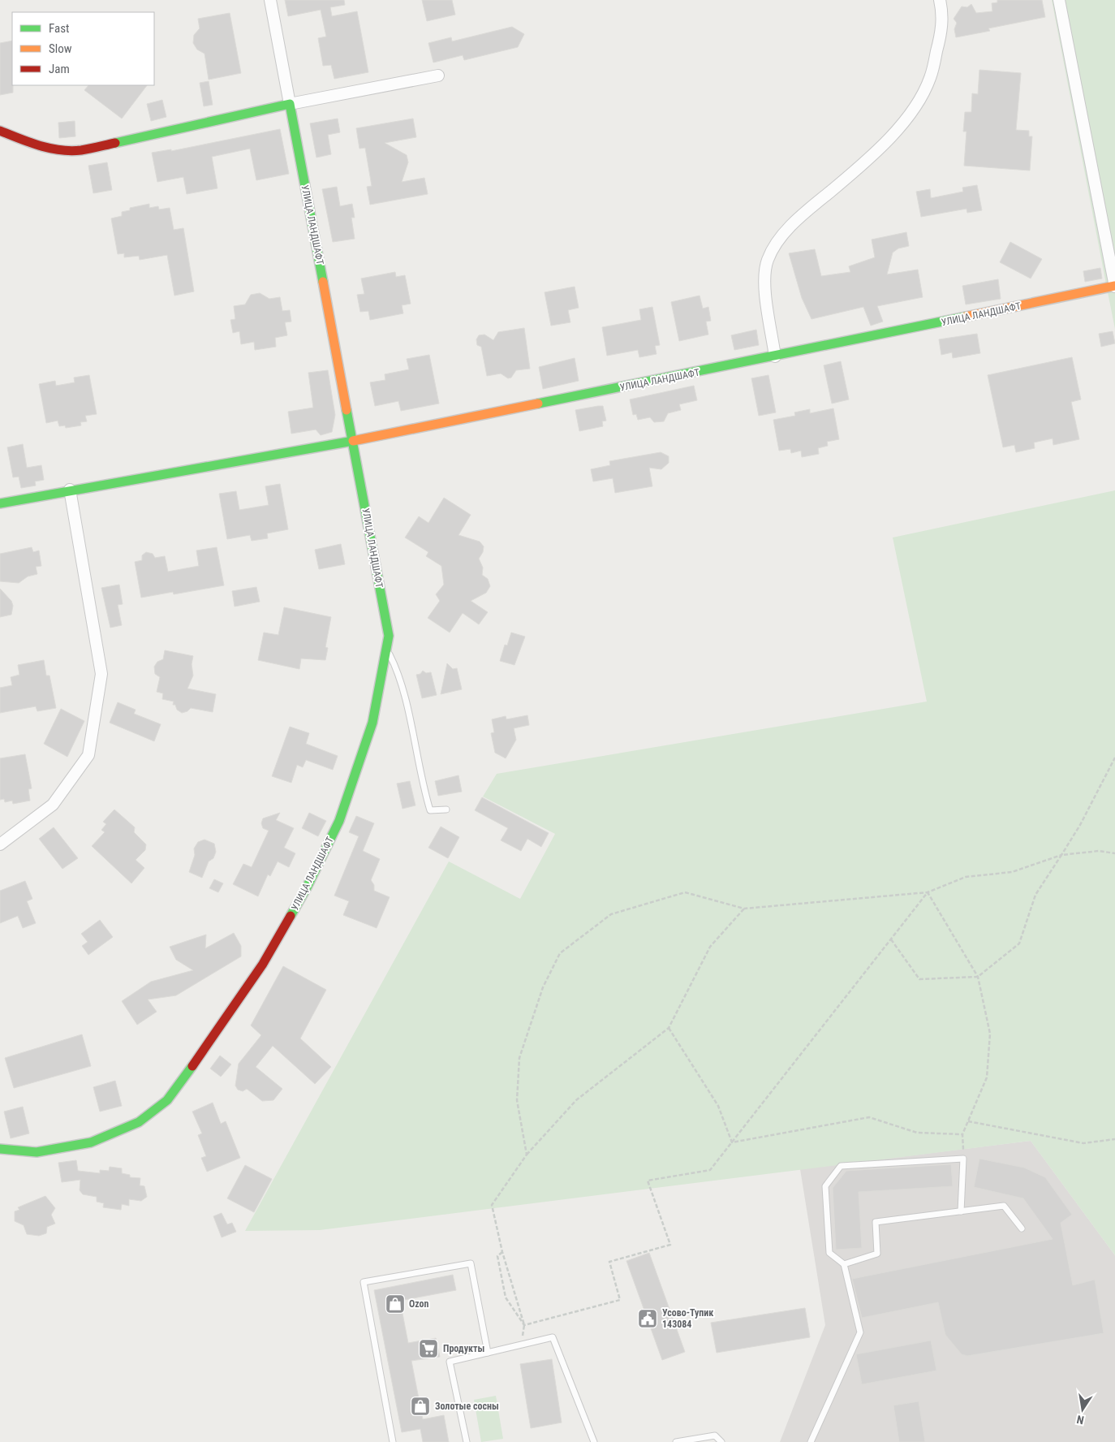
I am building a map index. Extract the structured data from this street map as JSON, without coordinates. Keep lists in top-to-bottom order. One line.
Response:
{"streets":{"street":["УЛИЦА ЛАНДШАФТ"]},"places":{"shop":["Ozon","Золотые сосны"],"public building":["Усово-Тупик 143084"],"supermarket":["Продукты"]},"legend":["Fast","Slow","Jam"],"north":"bottom"}
